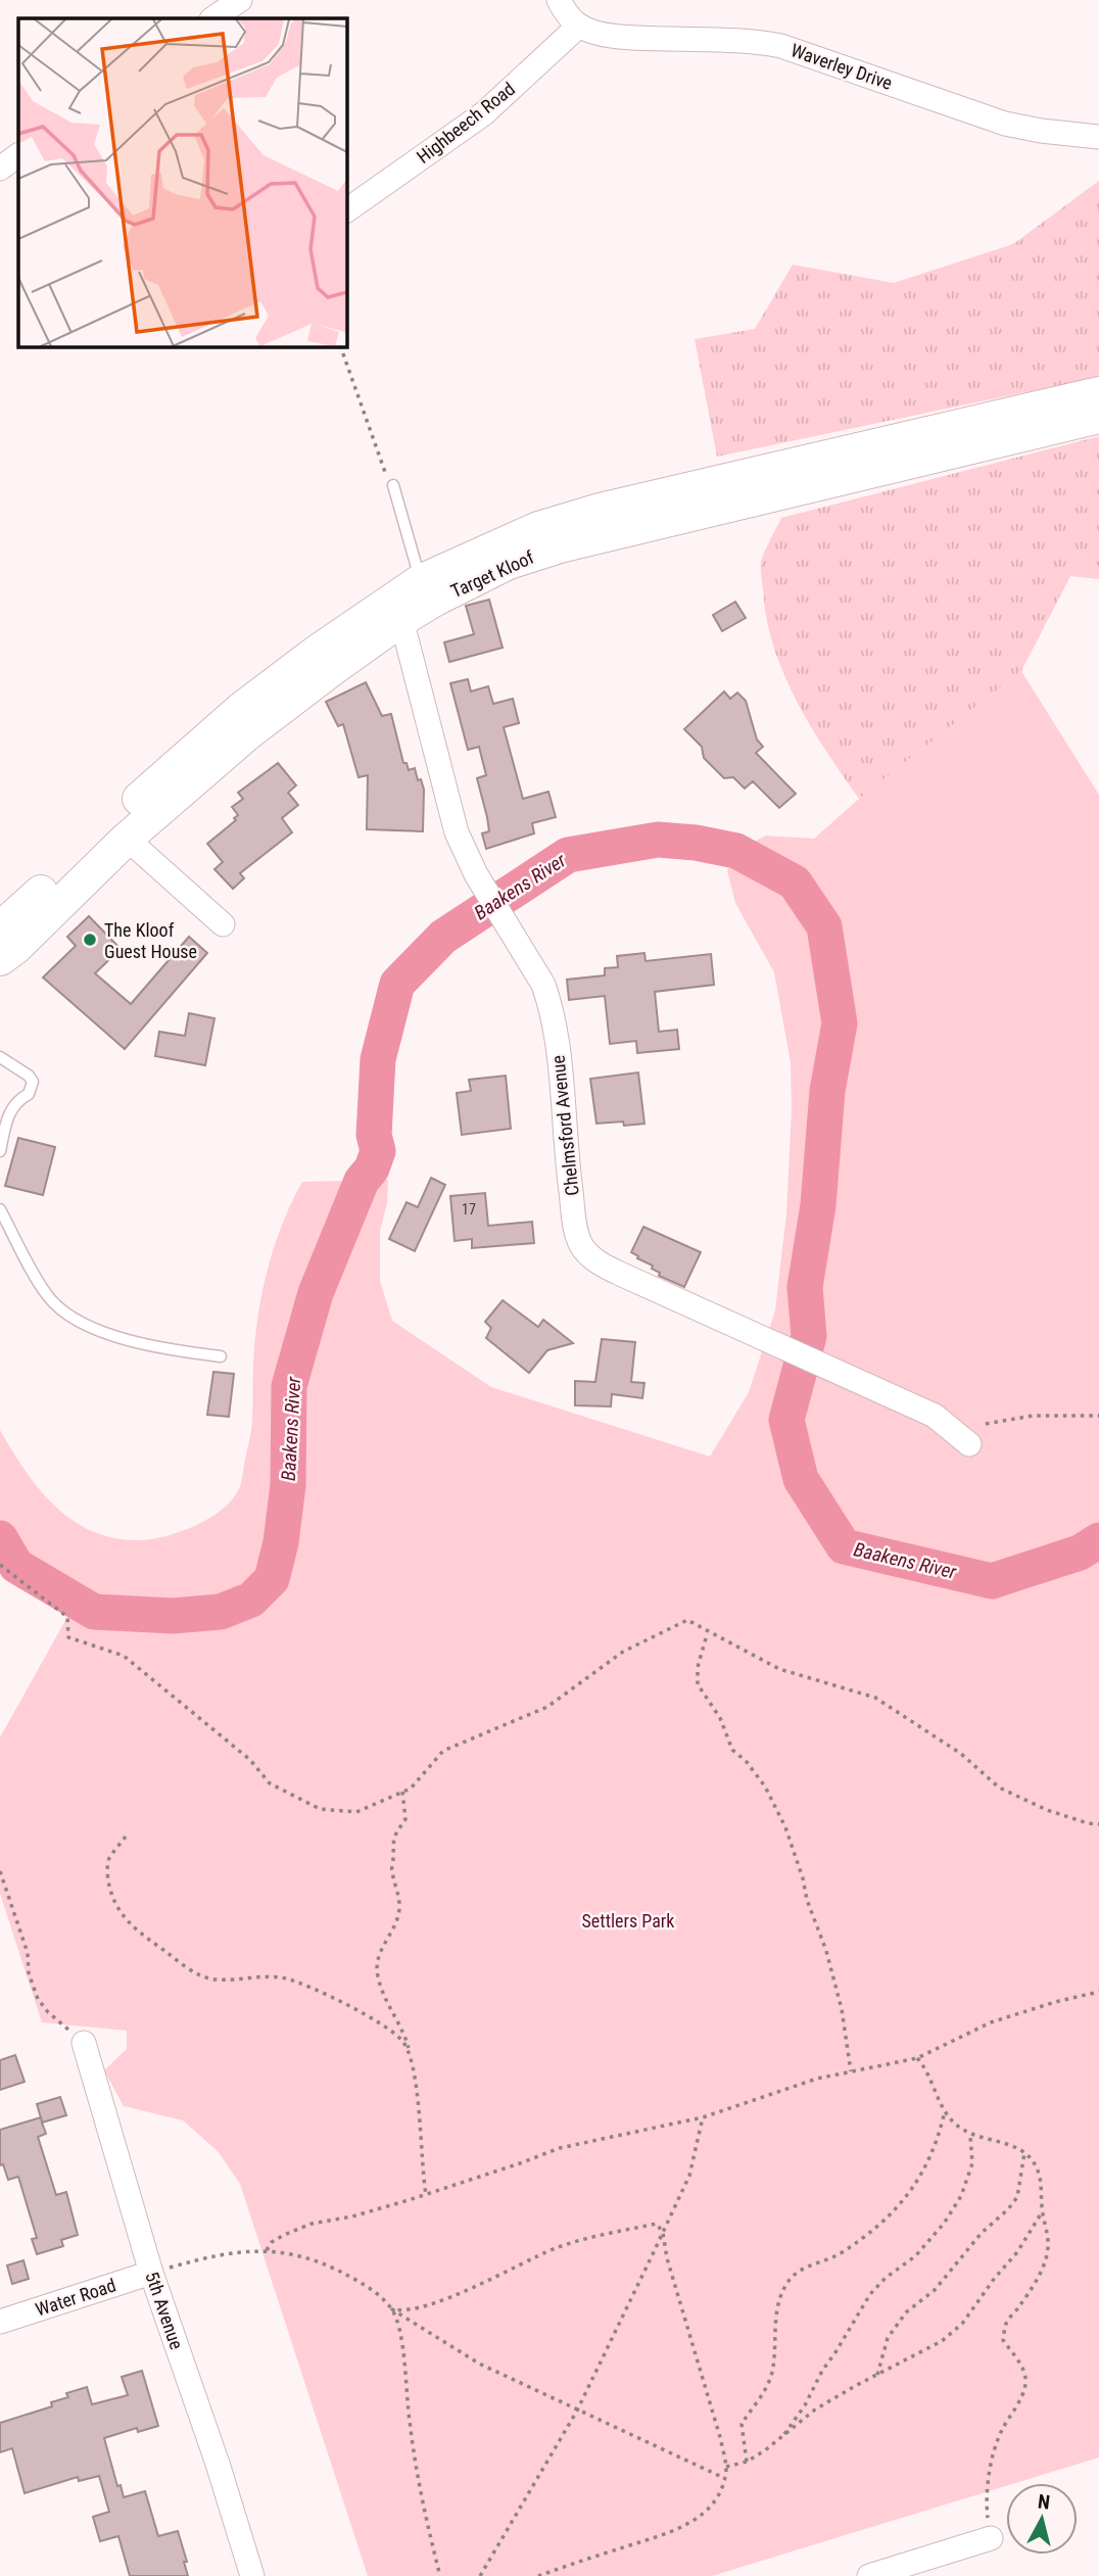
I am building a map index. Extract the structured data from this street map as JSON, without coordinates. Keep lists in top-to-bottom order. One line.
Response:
{"streets":{"main road":["Target Kloof"],"street":["Waverley Drive","Highbeech Road","Chelmsford Avenue","Water Road","5th Avenue"]},"crossings":[["Waverley Drive","Highbeech Road"],["Target Kloof","Chelmsford Avenue"],["Water Road","5th Avenue"]],"water":["Baakens River"],"parks":["Settlers Park"],"places":["The Kloof Guest House"],"house_numbers":["17"],"north":"top"}
